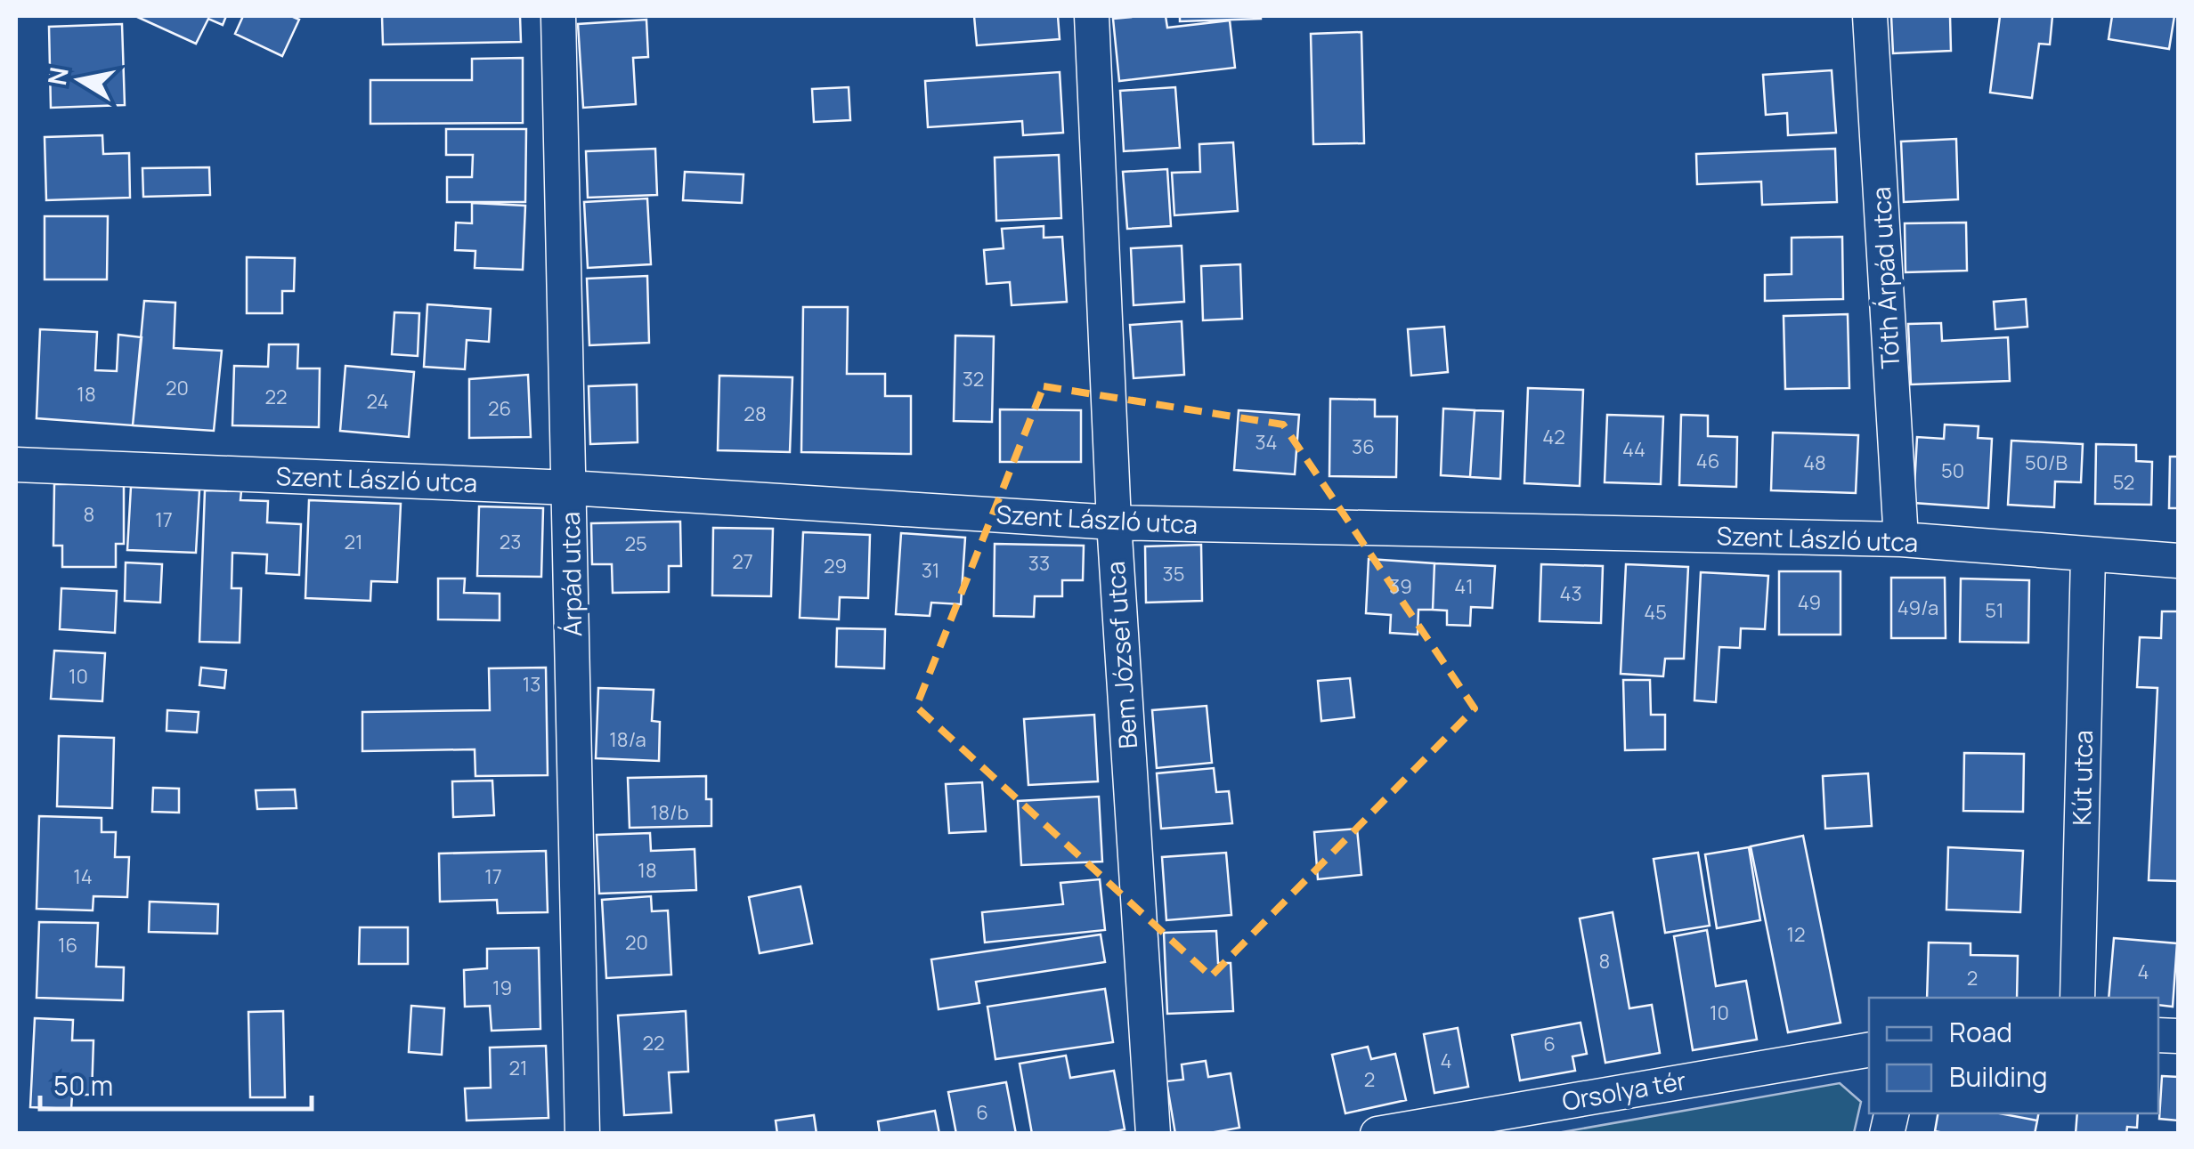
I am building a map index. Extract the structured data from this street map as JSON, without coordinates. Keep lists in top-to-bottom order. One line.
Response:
{"streets":{"street":["Tóth Árpád utca","Szent László utca","Árpád utca","Bem József utca","Kút utca","Orsolya tér"]},"crossings":[["Tóth Árpád utca","Szent László utca"],["Szent László utca","Árpád utca"],["Szent László utca","Bem József utca"],["Szent László utca","Kút utca"]],"house_numbers":["32","20","18","22","24","26","28","42","34","36","44","46","48","50/B","50","52","8","17","21","23","25","27","33","29","31","35","39","41","43","49","49/a","51","45","10","13","18/a","18/b","18","14","17","12","20","16","8","4","2","19","10","22","6","4","21","2","6"],"legend":["Road","Building"],"scale_bar":"50 m","north":"left"}
